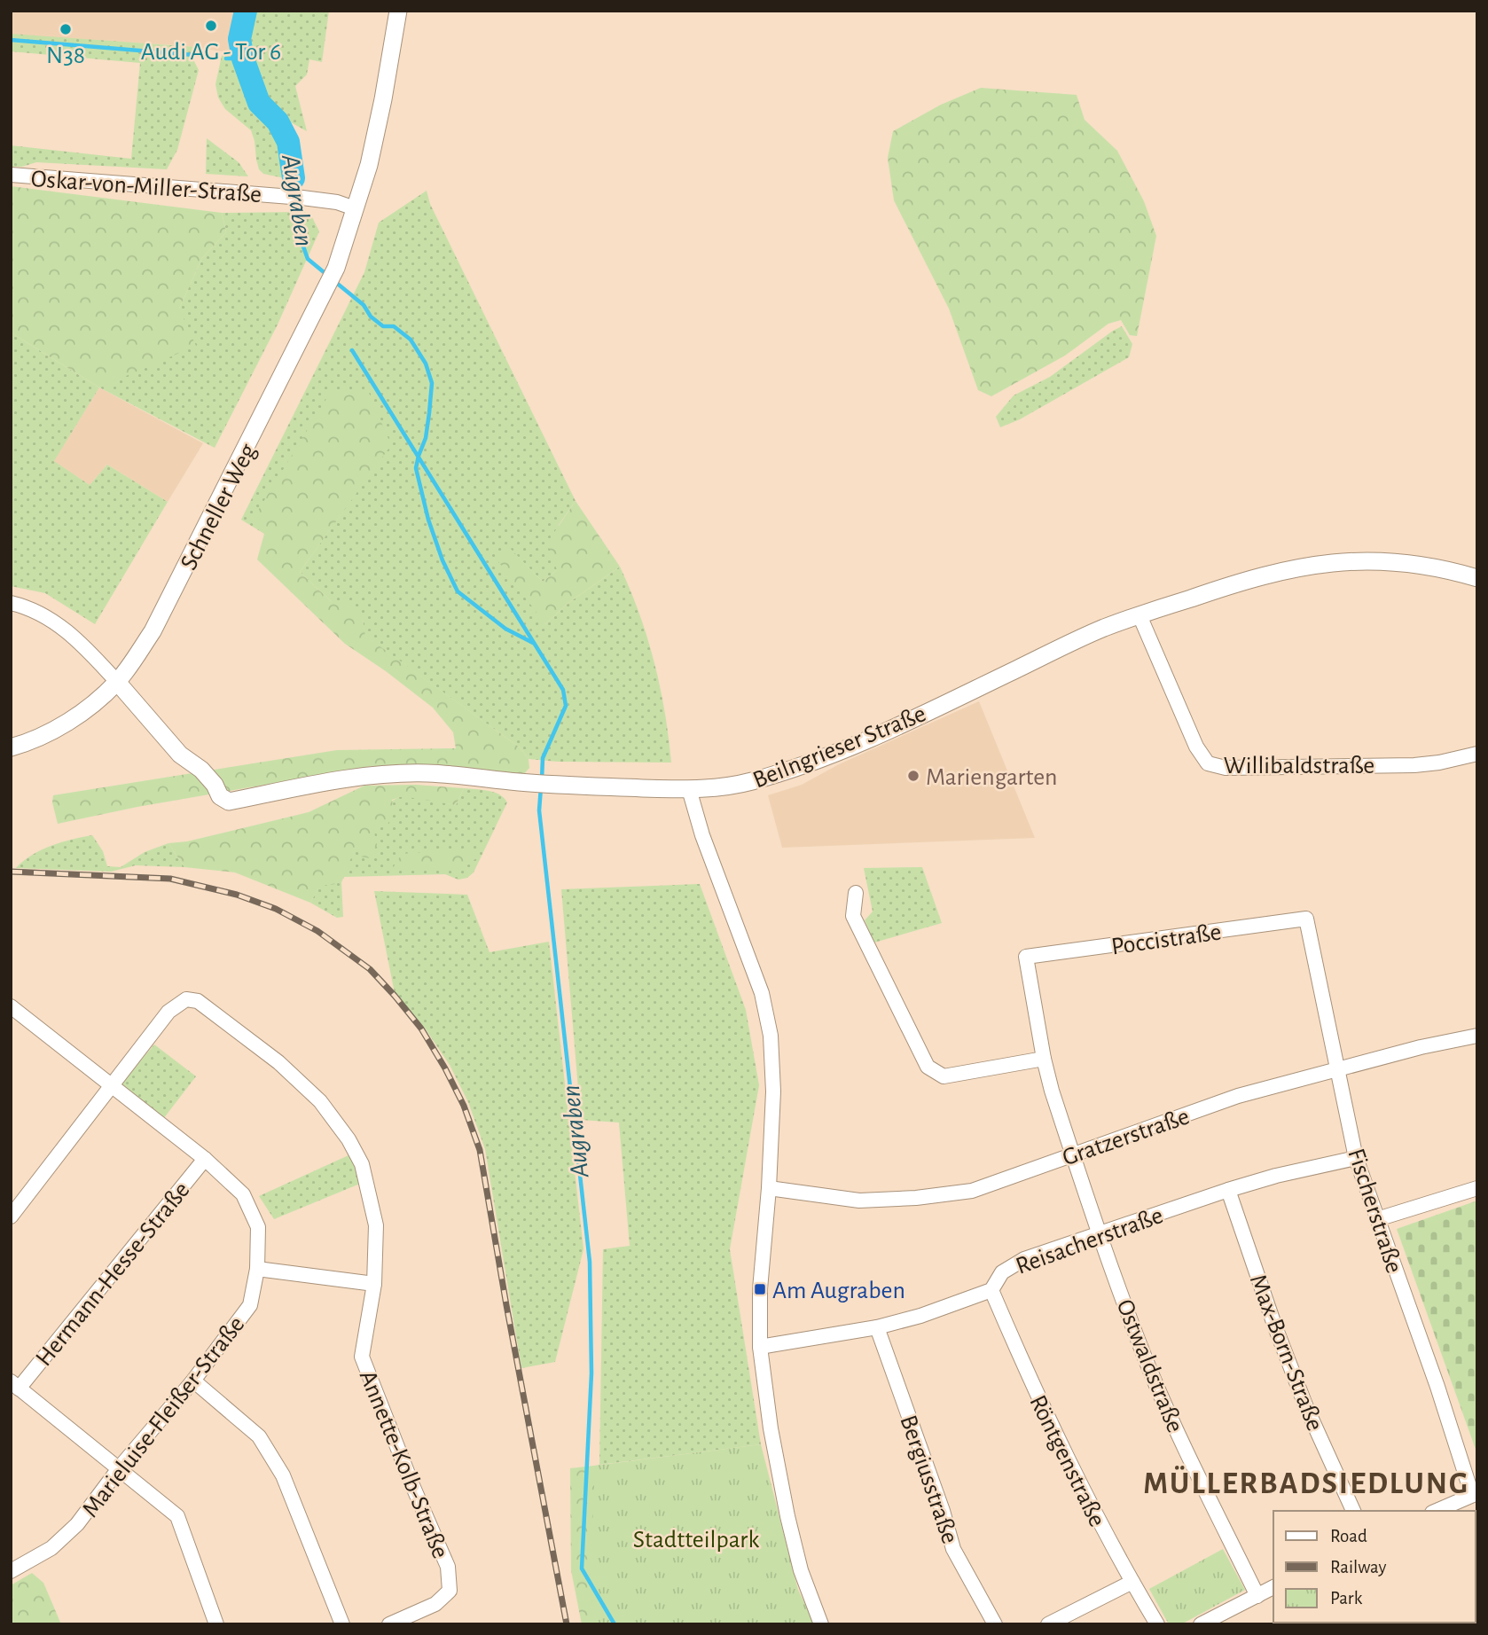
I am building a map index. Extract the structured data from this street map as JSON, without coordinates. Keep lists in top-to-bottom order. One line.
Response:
{"streets":{"main road":["Schneller Weg","Beilngrieser Straße"],"street":["Oskar-von-Miller-Straße","Willibaldstraße","Poccistraße","Gratzerstraße","Fischerstraße","Reisacherstraße","Hermann-Hesse-Straße","Max-Born-Straße","Ostwaldstraße","Marieluise-Fleißer-Straße","Röntgenstraße","Annette-Kolb-Straße","Bergiusstraße"]},"crossings":[["Oskar-von-Miller-Straße","Schneller Weg"],["Schneller Weg","Beilngrieser Straße"],["Beilngrieser Straße","Willibaldstraße"],["Poccistraße","Fischerstraße"],["Poccistraße","Ostwaldstraße"],["Gratzerstraße","Fischerstraße"],["Gratzerstraße","Ostwaldstraße"],["Fischerstraße","Reisacherstraße"],["Reisacherstraße","Max-Born-Straße"],["Reisacherstraße","Ostwaldstraße"],["Reisacherstraße","Röntgenstraße"],["Reisacherstraße","Bergiusstraße"],["Hermann-Hesse-Straße","Marieluise-Fleißer-Straße"],["Marieluise-Fleißer-Straße","Annette-Kolb-Straße"]],"districts":["MÜLLERBADSIEDLUNG"],"water":["Augraben"],"parks":["Stadtteilpark"],"places":{"other":["Audi AG - Tor 6","N38","Mariengarten"],"transit":["Am Augraben"]},"legend":["Road","Railway","Park"]}
